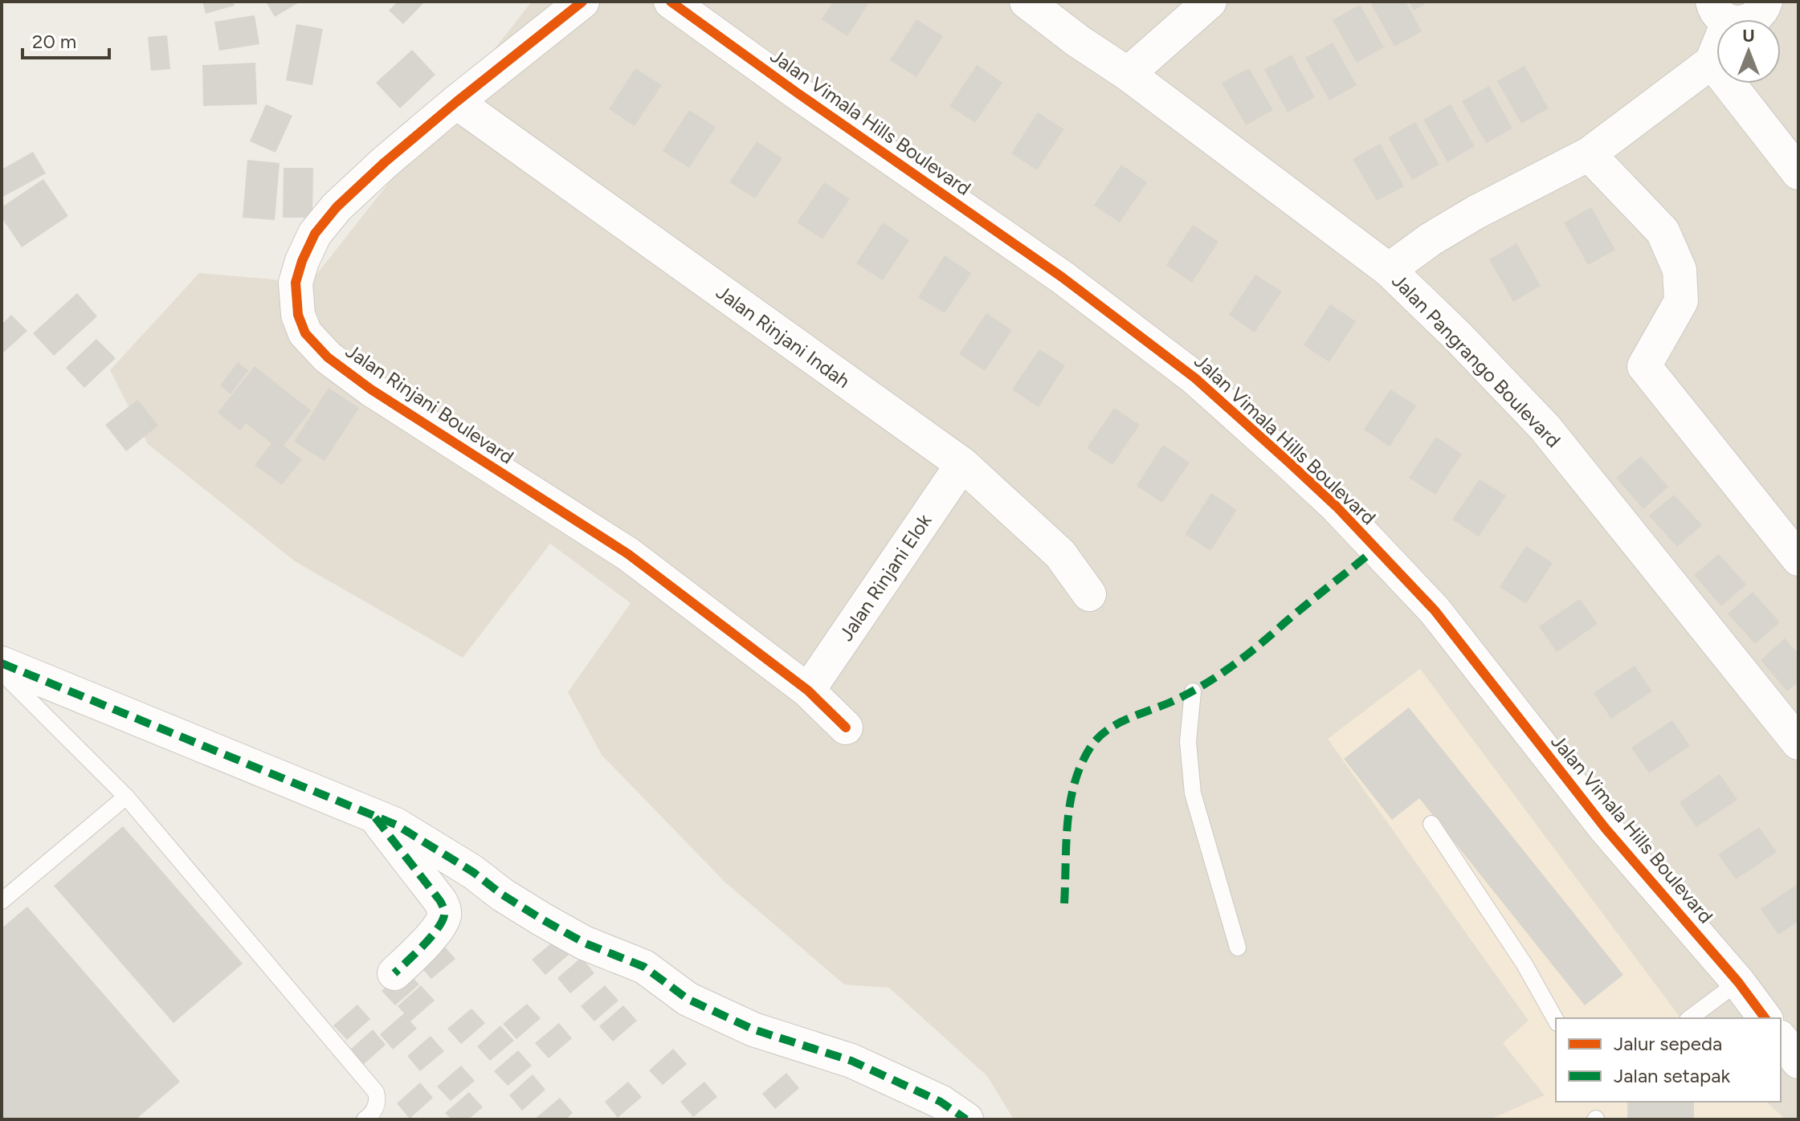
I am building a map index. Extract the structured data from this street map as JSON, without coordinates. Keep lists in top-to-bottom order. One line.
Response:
{"streets":{"street":["Jalan Vimala Hills Boulevard","Jalan Rinjani Indah","Jalan Pangrango Boulevard","Jalan Rinjani Boulevard","Jalan Rinjani Elok"]},"crossings":[["Jalan Rinjani Indah","Jalan Rinjani Boulevard"],["Jalan Rinjani Indah","Jalan Rinjani Elok"],["Jalan Rinjani Boulevard","Jalan Rinjani Elok"]],"legend":["Jalur sepeda","Jalan setapak"],"scale_bar":"20 m","north":"top"}
